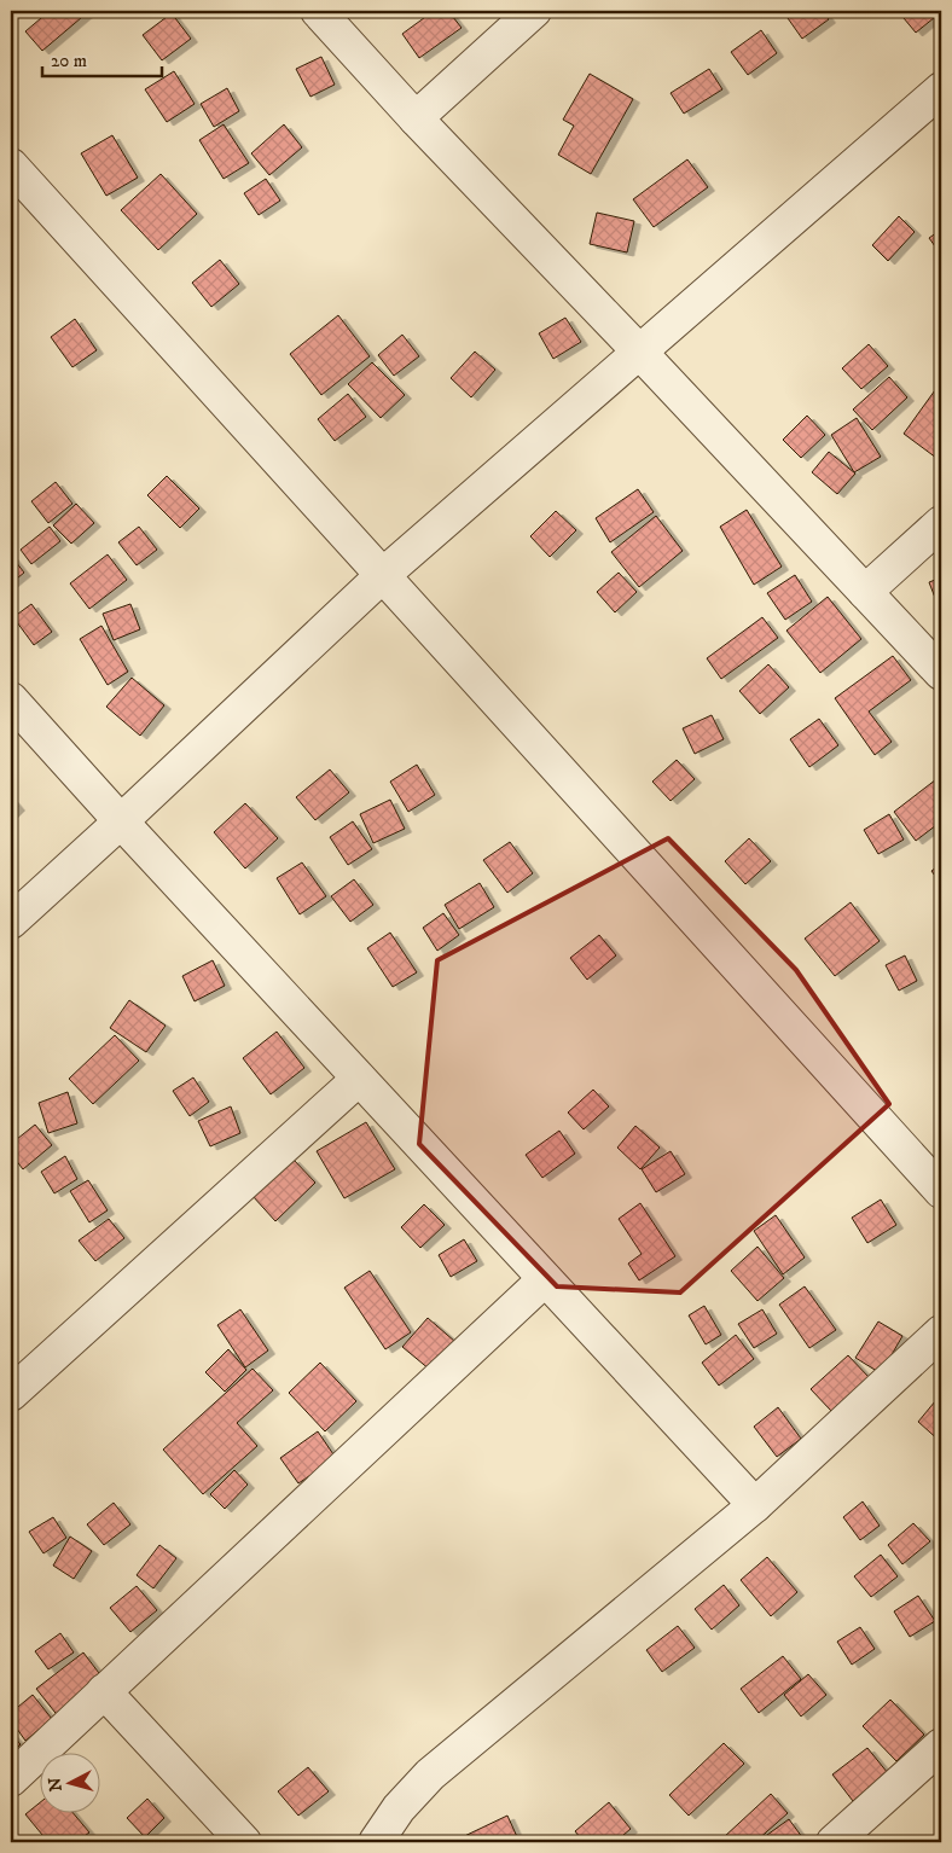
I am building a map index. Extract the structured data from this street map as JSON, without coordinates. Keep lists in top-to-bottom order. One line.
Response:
{"scale_bar":"20 m","north":"left"}
